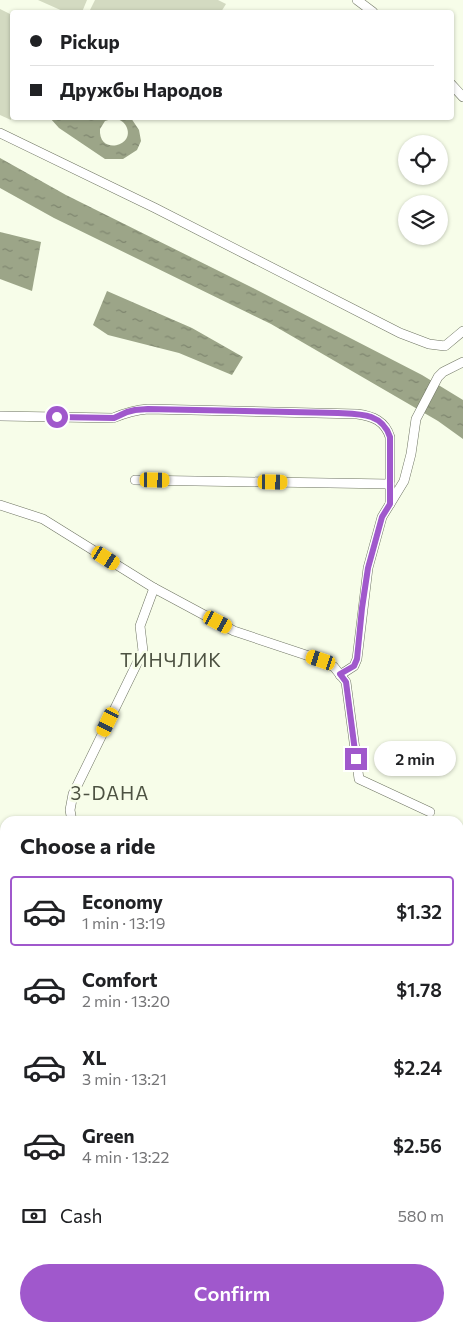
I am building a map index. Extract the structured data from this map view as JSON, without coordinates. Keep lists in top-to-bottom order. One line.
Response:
{"districts":["ТИНЧЛИК","3-DAHA"],"page":{"banner":["Pickup","Дружбы Народов"],"bubble":"2 min","heading":"Choose a ride","list":[{"name":"Economy","note":"1 min · 13:19","value":"$1.32"},{"name":"Comfort","note":"2 min · 13:20","value":"$1.78"},{"name":"XL","note":"3 min · 13:21","value":"$2.24"},{"name":"Green","note":"4 min · 13:22","value":"$2.56"}],"pay":["Cash","580 m"],"buttons":"Confirm"}}
